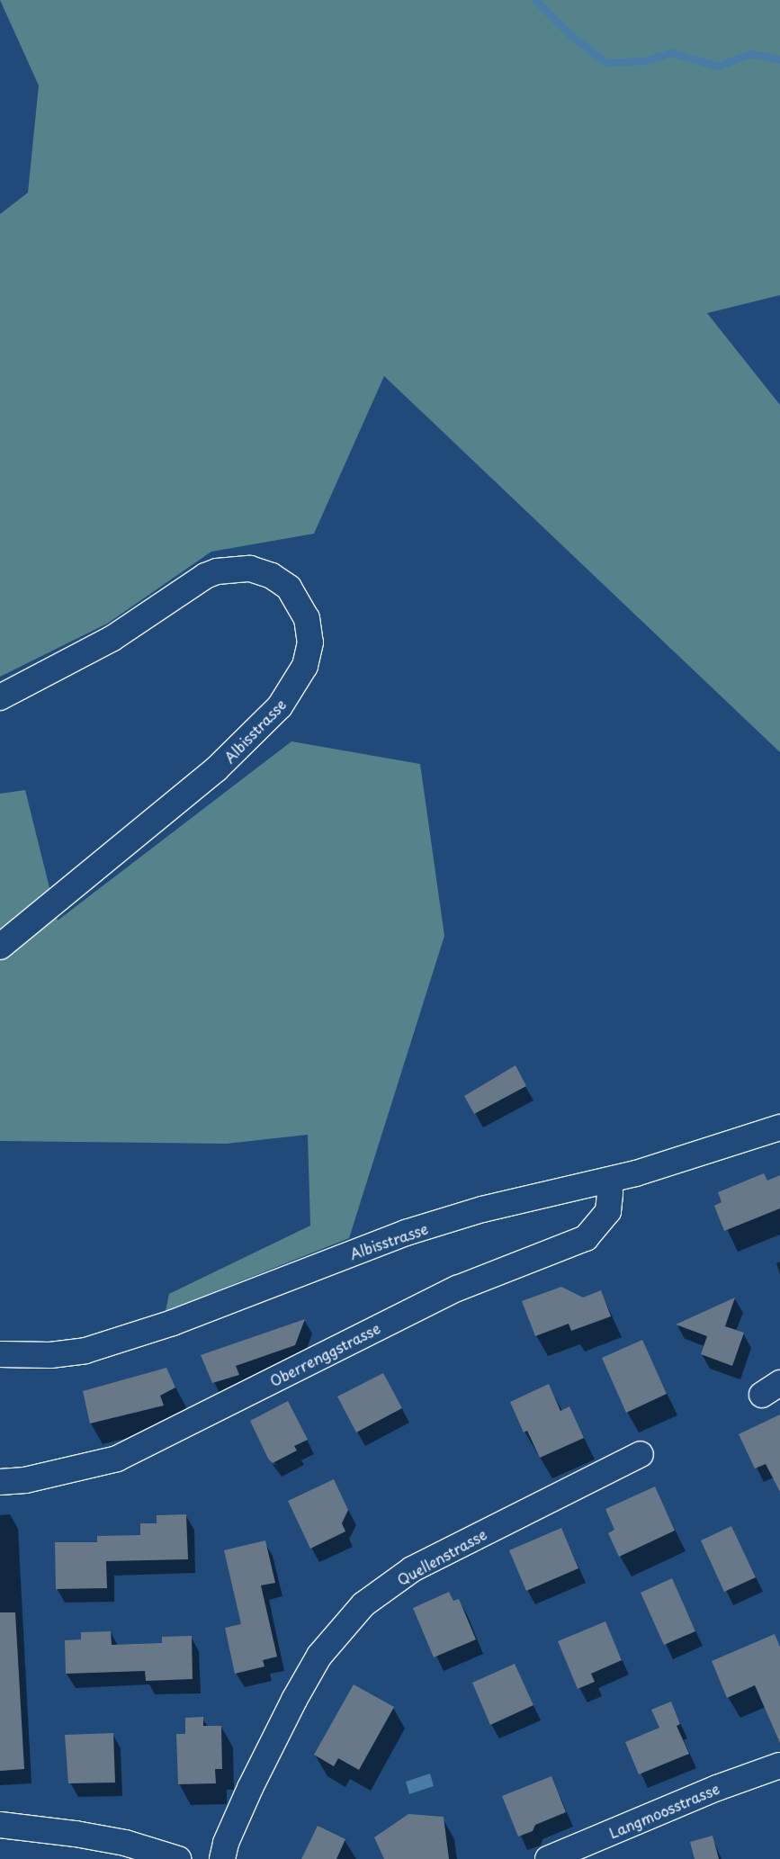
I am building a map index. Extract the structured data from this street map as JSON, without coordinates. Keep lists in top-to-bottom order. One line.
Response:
{"streets":{"street":["Albisstrasse","Oberrenggstrasse","Quellenstrasse","Langmoosstrasse"]},"crossings":[["Albisstrasse","Oberrenggstrasse"]]}
